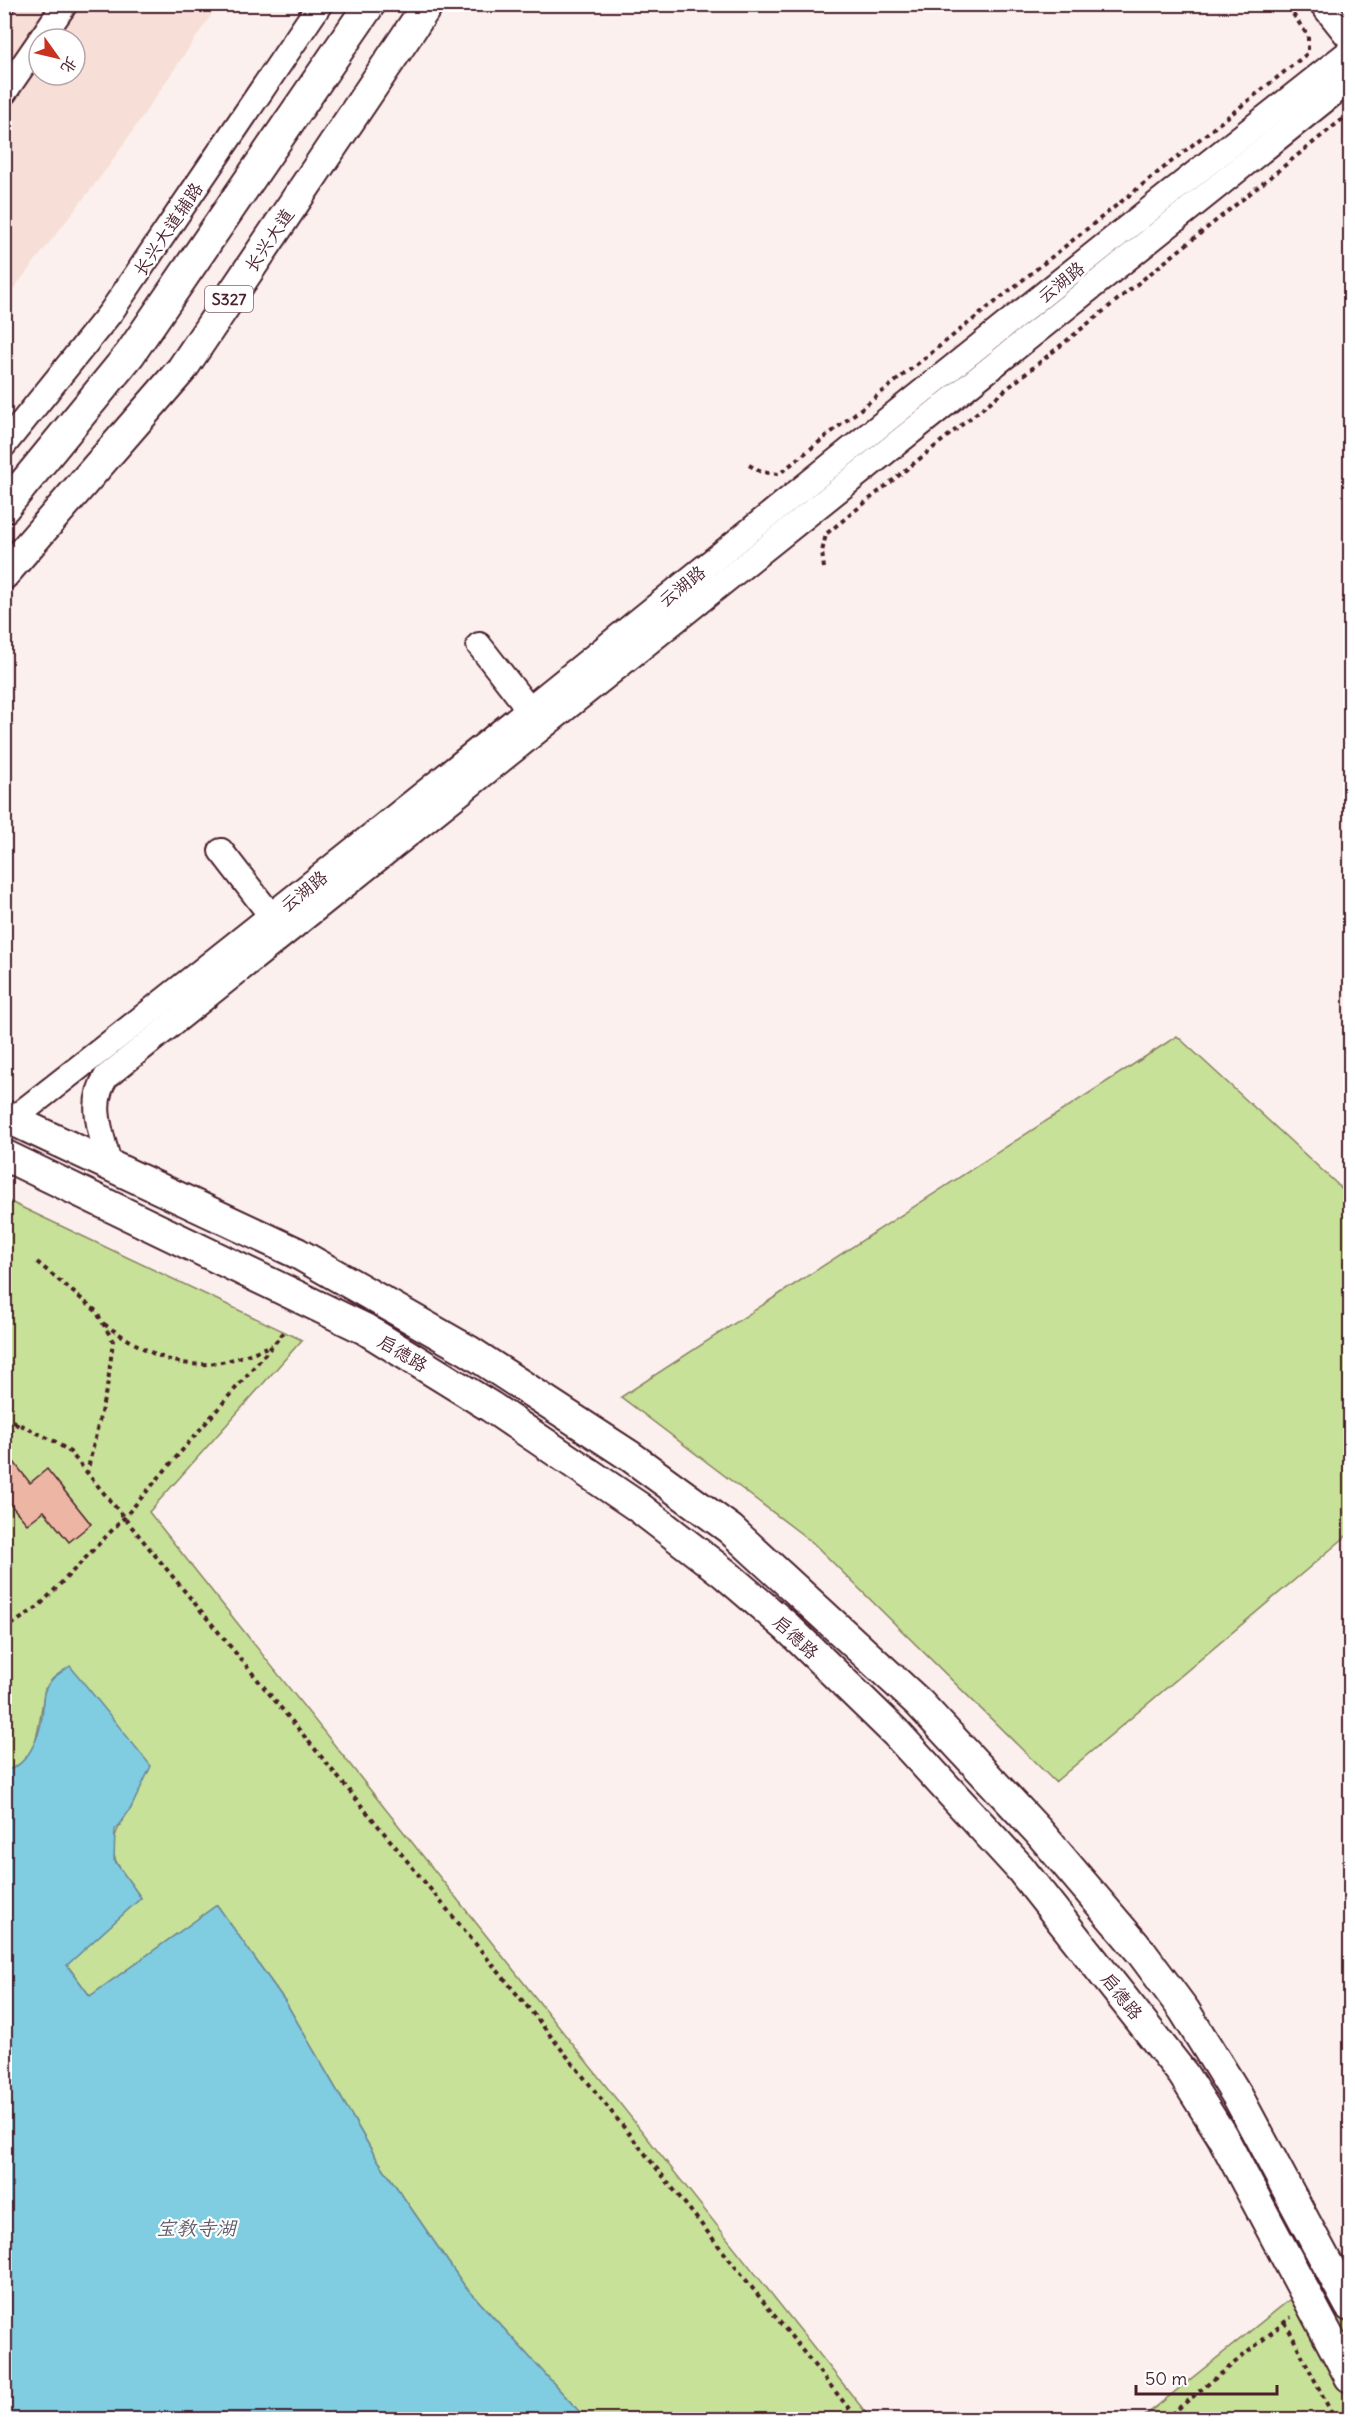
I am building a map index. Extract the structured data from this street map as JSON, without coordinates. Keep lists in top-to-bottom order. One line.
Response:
{"streets":{"main road":["长兴大道","S327","启德路"],"street":["长兴大道辅路","云湖路"]},"crossings":[["云湖路","启德路"]],"water":["宝教寺湖"],"scale_bar":"50 m","north":"bottom right"}
